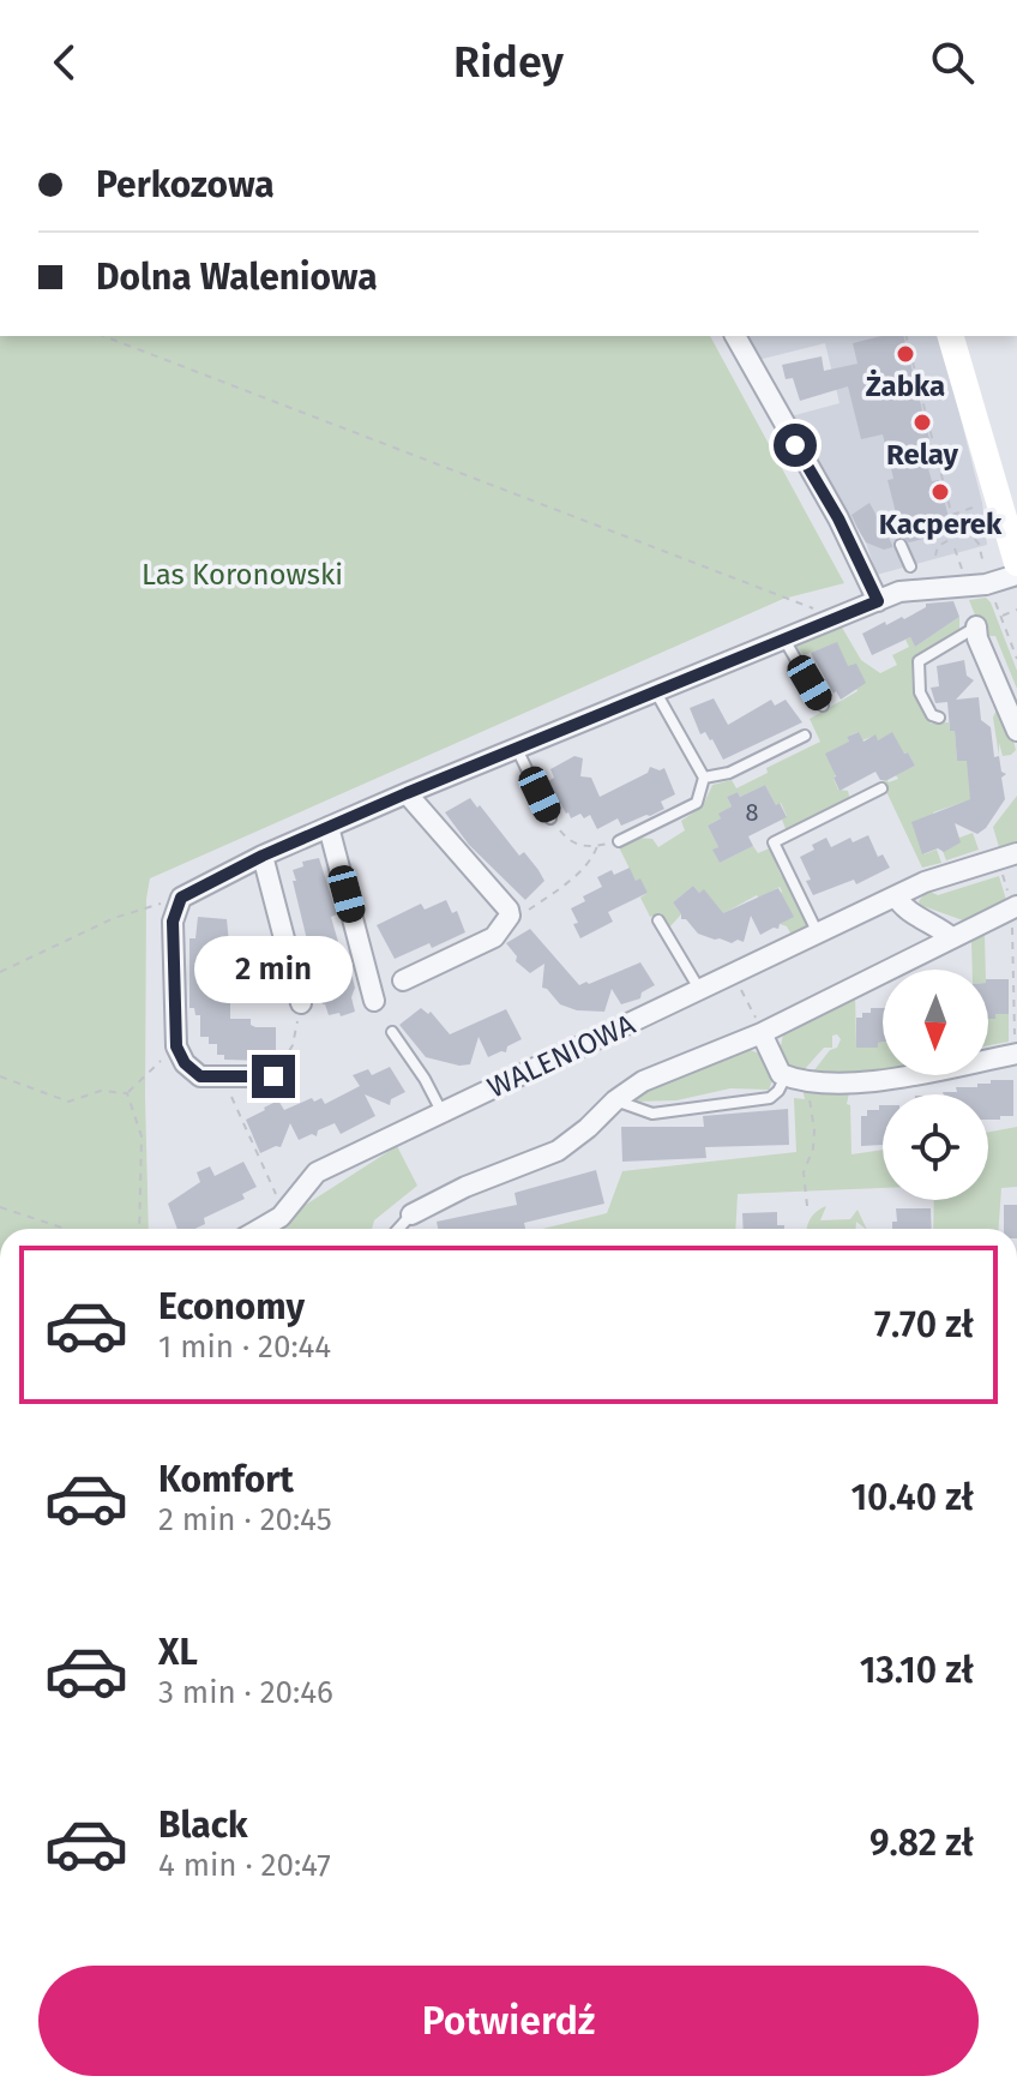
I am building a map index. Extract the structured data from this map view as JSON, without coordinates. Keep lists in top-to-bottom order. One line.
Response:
{"streets":{"street":["WALENIOWA"]},"parks":["Las Koronowski"],"places":["Żabka","Relay","Kacperek"],"house_numbers":["8"],"north":"bottom","page":{"header":"Ridey","banner":["Perkozowa","Dolna Waleniowa"],"bubble":"2 min","list":[{"name":"Economy","note":"1 min · 20:44","value":"7.70 zł"},{"name":"Komfort","note":"2 min · 20:45","value":"10.40 zł"},{"name":"XL","note":"3 min · 20:46","value":"13.10 zł"},{"name":"Black","note":"4 min · 20:47","value":"9.82 zł"}],"buttons":"Potwierdź"}}
